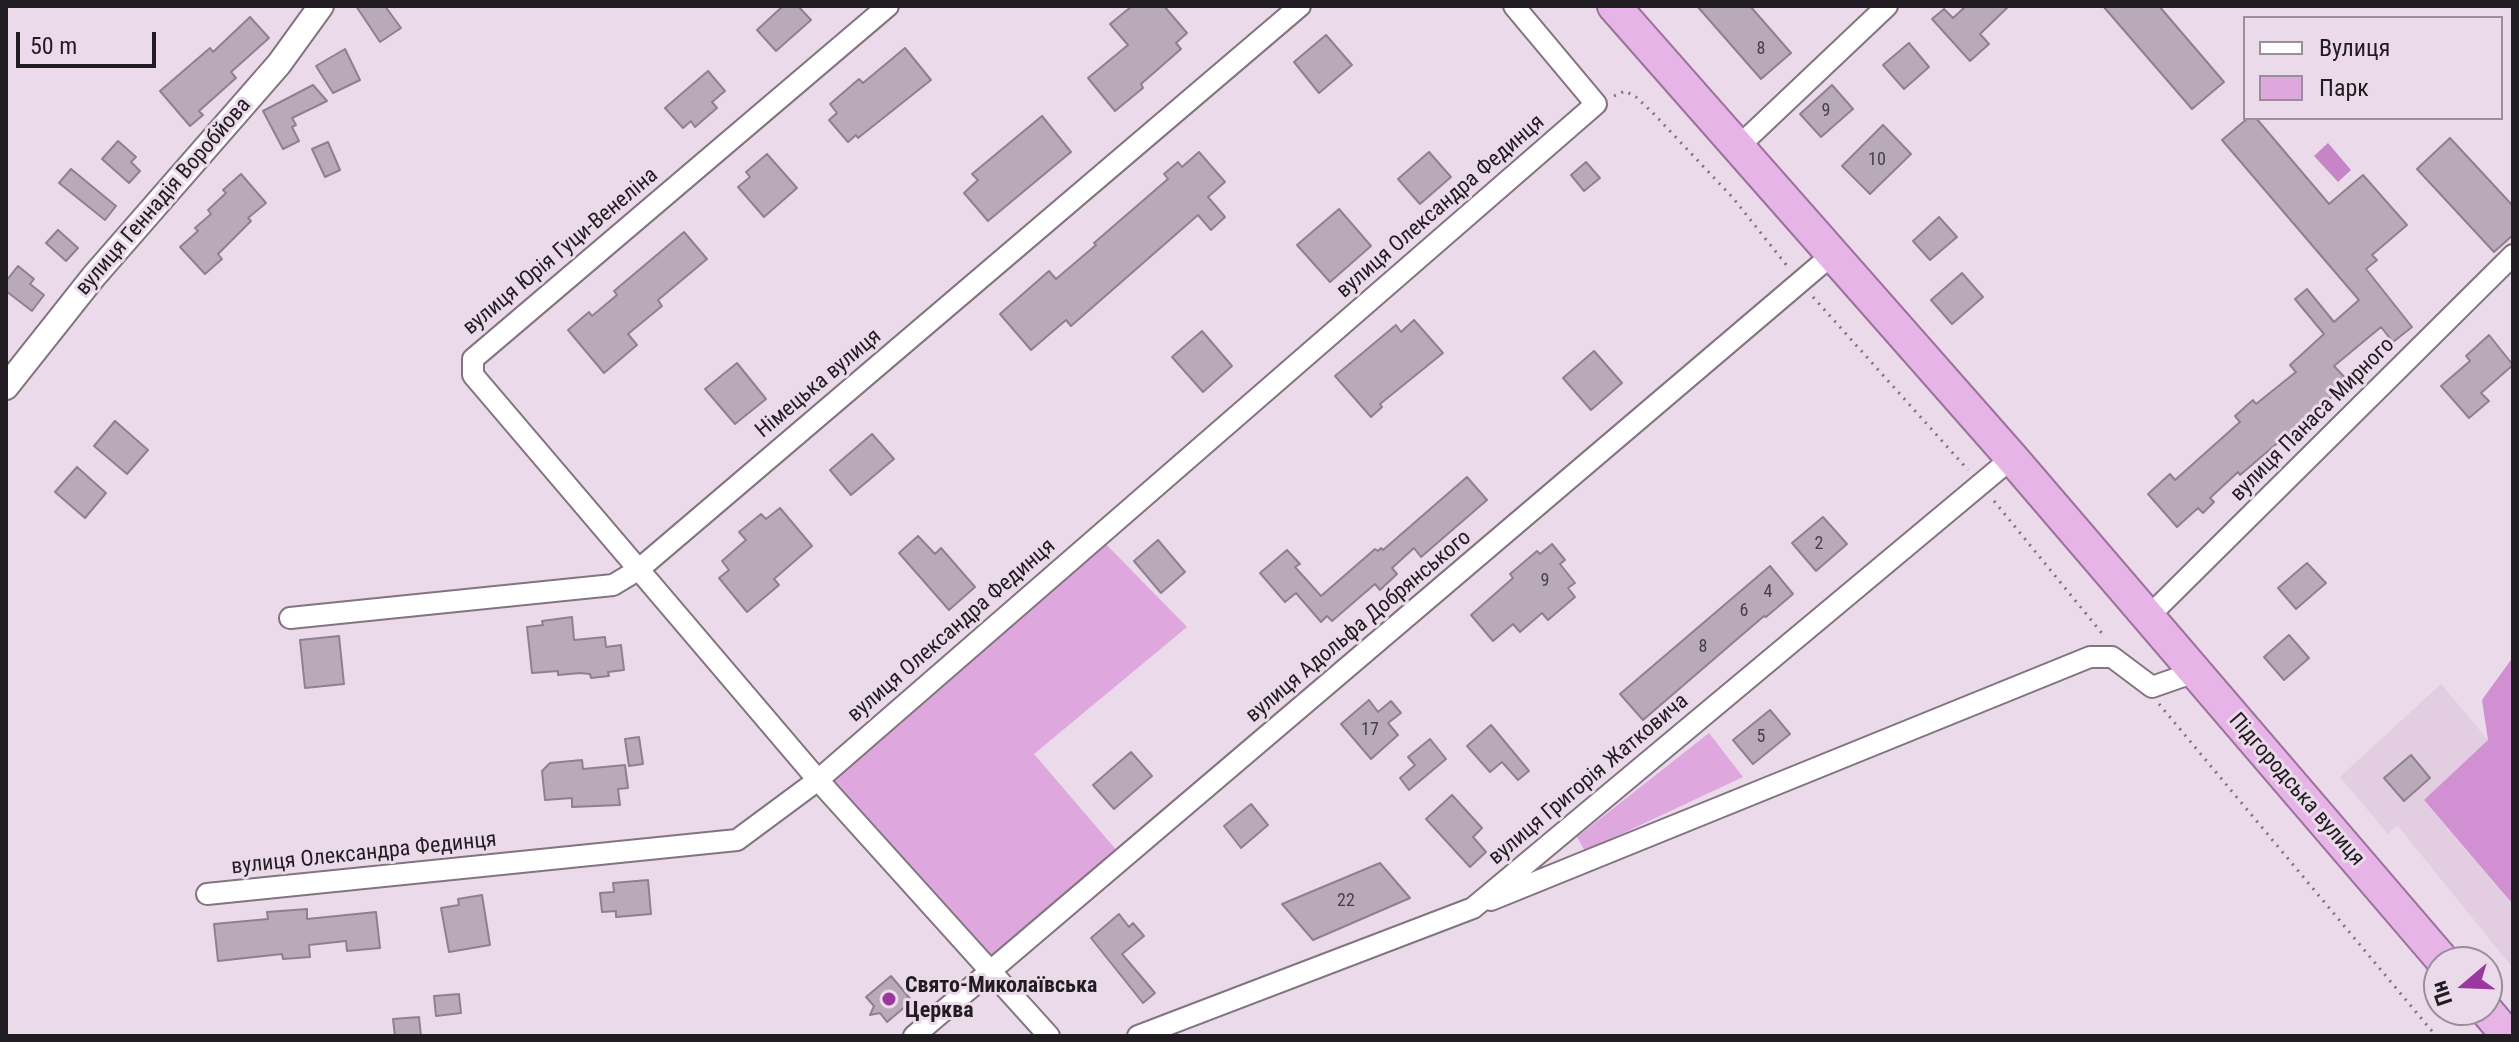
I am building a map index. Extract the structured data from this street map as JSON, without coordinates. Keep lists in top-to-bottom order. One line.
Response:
{"streets":{"highway":["Підгородська вулиця"],"street":["вулиця Геннадія Воробйова","вулиця Олександра Фединця","вулиця Юрія Гуци-Венеліна","Німецька вулиця","вулиця Панаса Мирного","вулиця Адольфа Добрянського","вулиця Григорія Жатковича"]},"crossings":[["вулиця Олександра Фединця","вулиця Юрія Гуци-Венеліна"],["вулиця Юрія Гуци-Венеліна","Німецька вулиця"],["вулиця Юрія Гуци-Венеліна","вулиця Адольфа Добрянського"],["вулиця Панаса Мирного","Підгородська вулиця"],["вулиця Адольфа Добрянського","Підгородська вулиця"],["вулиця Григорія Жатковича","Підгородська вулиця"]],"places":["Свято-Миколаївська Церква"],"house_numbers":["8","9","10","2","9","4","6","8","17","5","22"],"legend":["Вулиця","Парк"],"scale_bar":"50 m","north":"left"}
